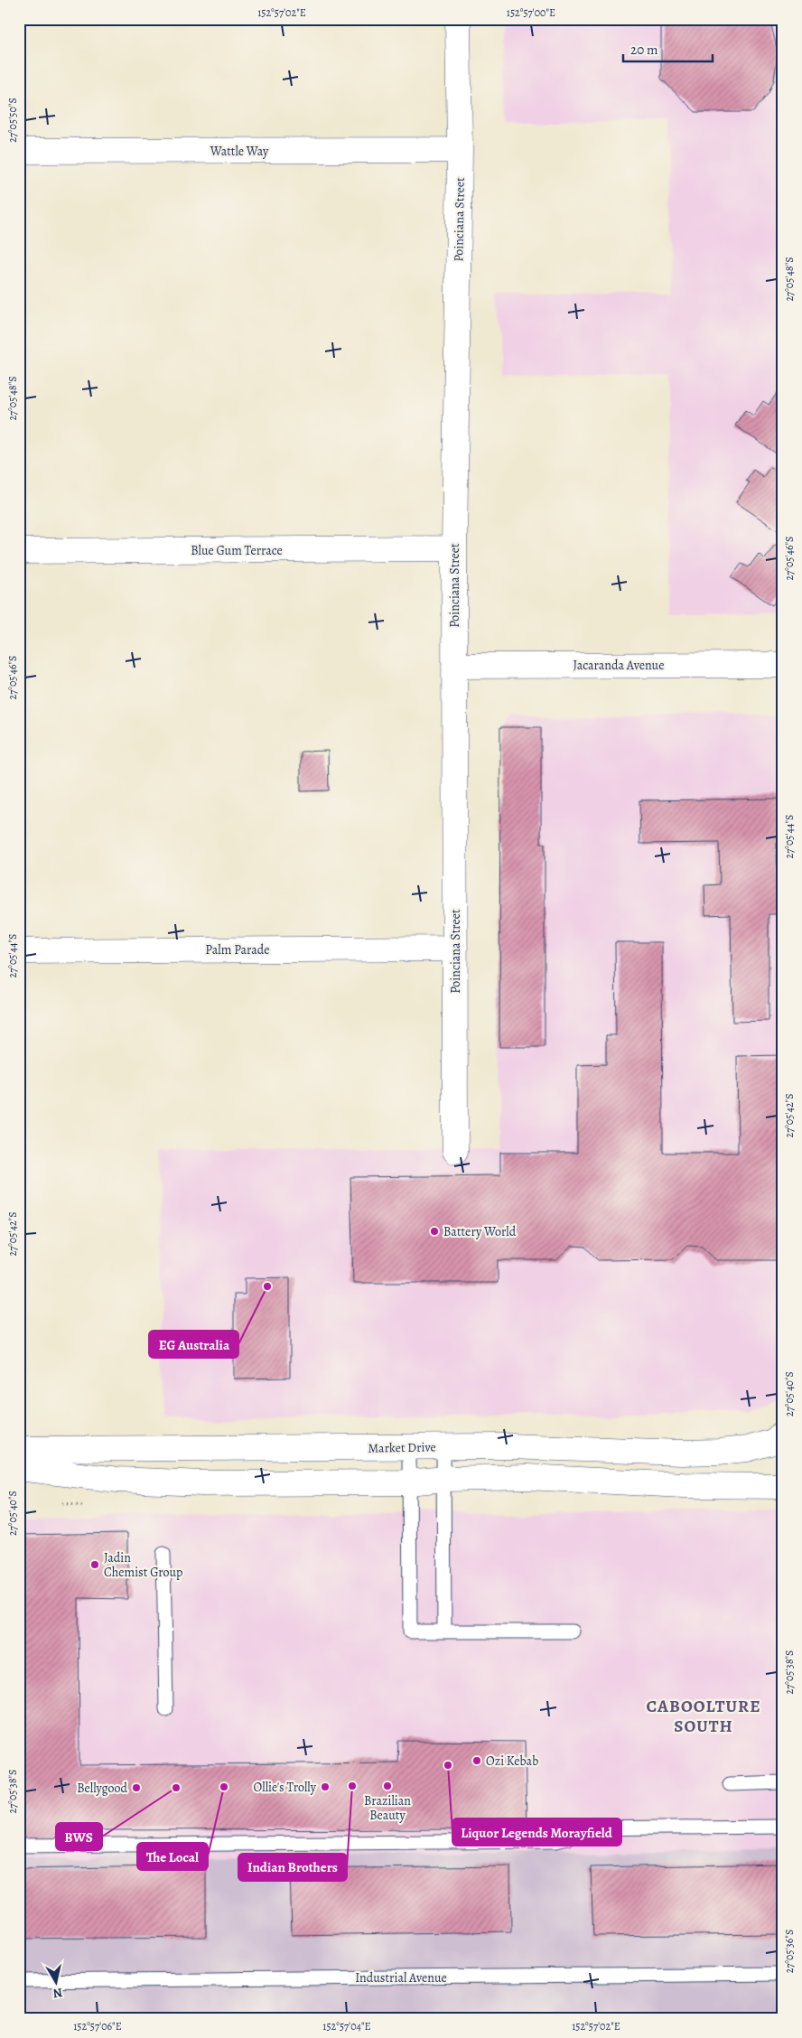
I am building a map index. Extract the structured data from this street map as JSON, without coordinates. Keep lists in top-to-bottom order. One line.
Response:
{"streets":{"street":["Wattle Way","Poinciana Street","Blue Gum Terrace","Jacaranda Avenue","Palm Parade","Market Drive"],"lane":["Industrial Avenue"]},"crossings":[["Wattle Way","Poinciana Street"],["Poinciana Street","Blue Gum Terrace"],["Poinciana Street","Jacaranda Avenue"],["Poinciana Street","Palm Parade"]],"districts":["CABOOLTURE SOUTH"],"places":["Battery World","EG Australia","Jadin Chemist Group","Ozi Kebab","Liquor Legends Morayfield","Indian Brothers","Brazilian Beauty","The Local","Ollie's Trolly","Bellygood","BWS"],"scale_bar":"20 m","north":"bottom","coordinates":["152°57'02\"E","152°57'00\"E","27°05'50\"S","27°05'48\"S","27°05'46\"S","27°05'44\"S","27°05'42\"S","27°05'40\"S","27°05'38\"S","27°05'36\"S","152°57'06\"E","152°57'04\"E"]}
